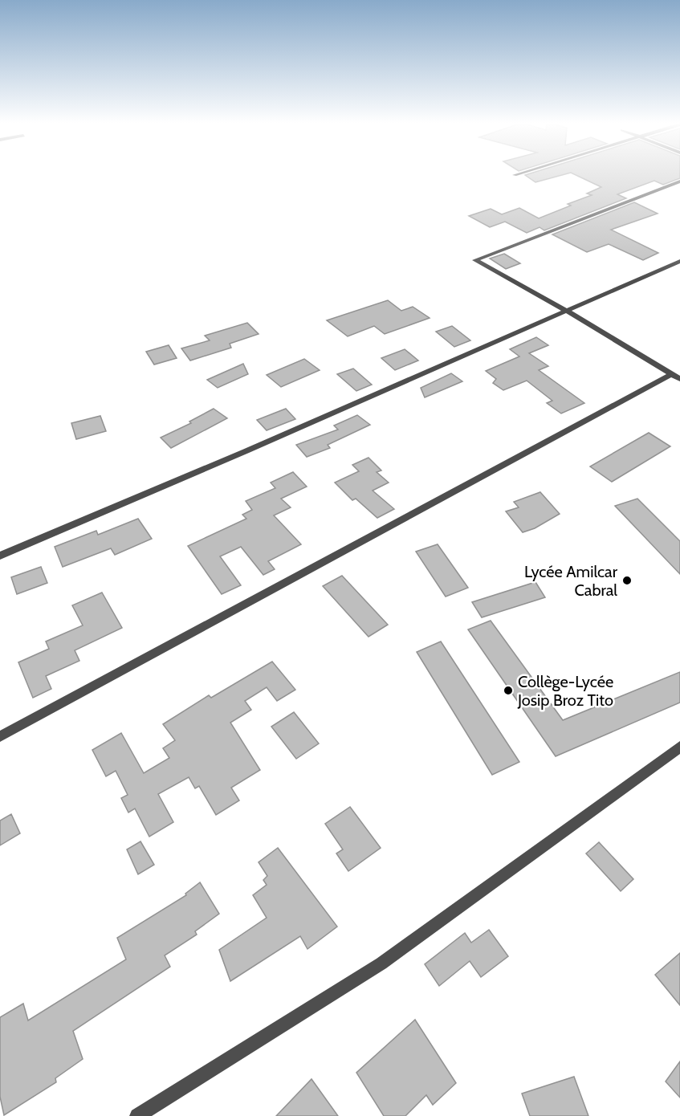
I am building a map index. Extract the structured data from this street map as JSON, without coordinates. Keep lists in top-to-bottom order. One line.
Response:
{"places":["Lycée Amilcar Cabral","Collège-Lycée Josip Broz Tito"]}
